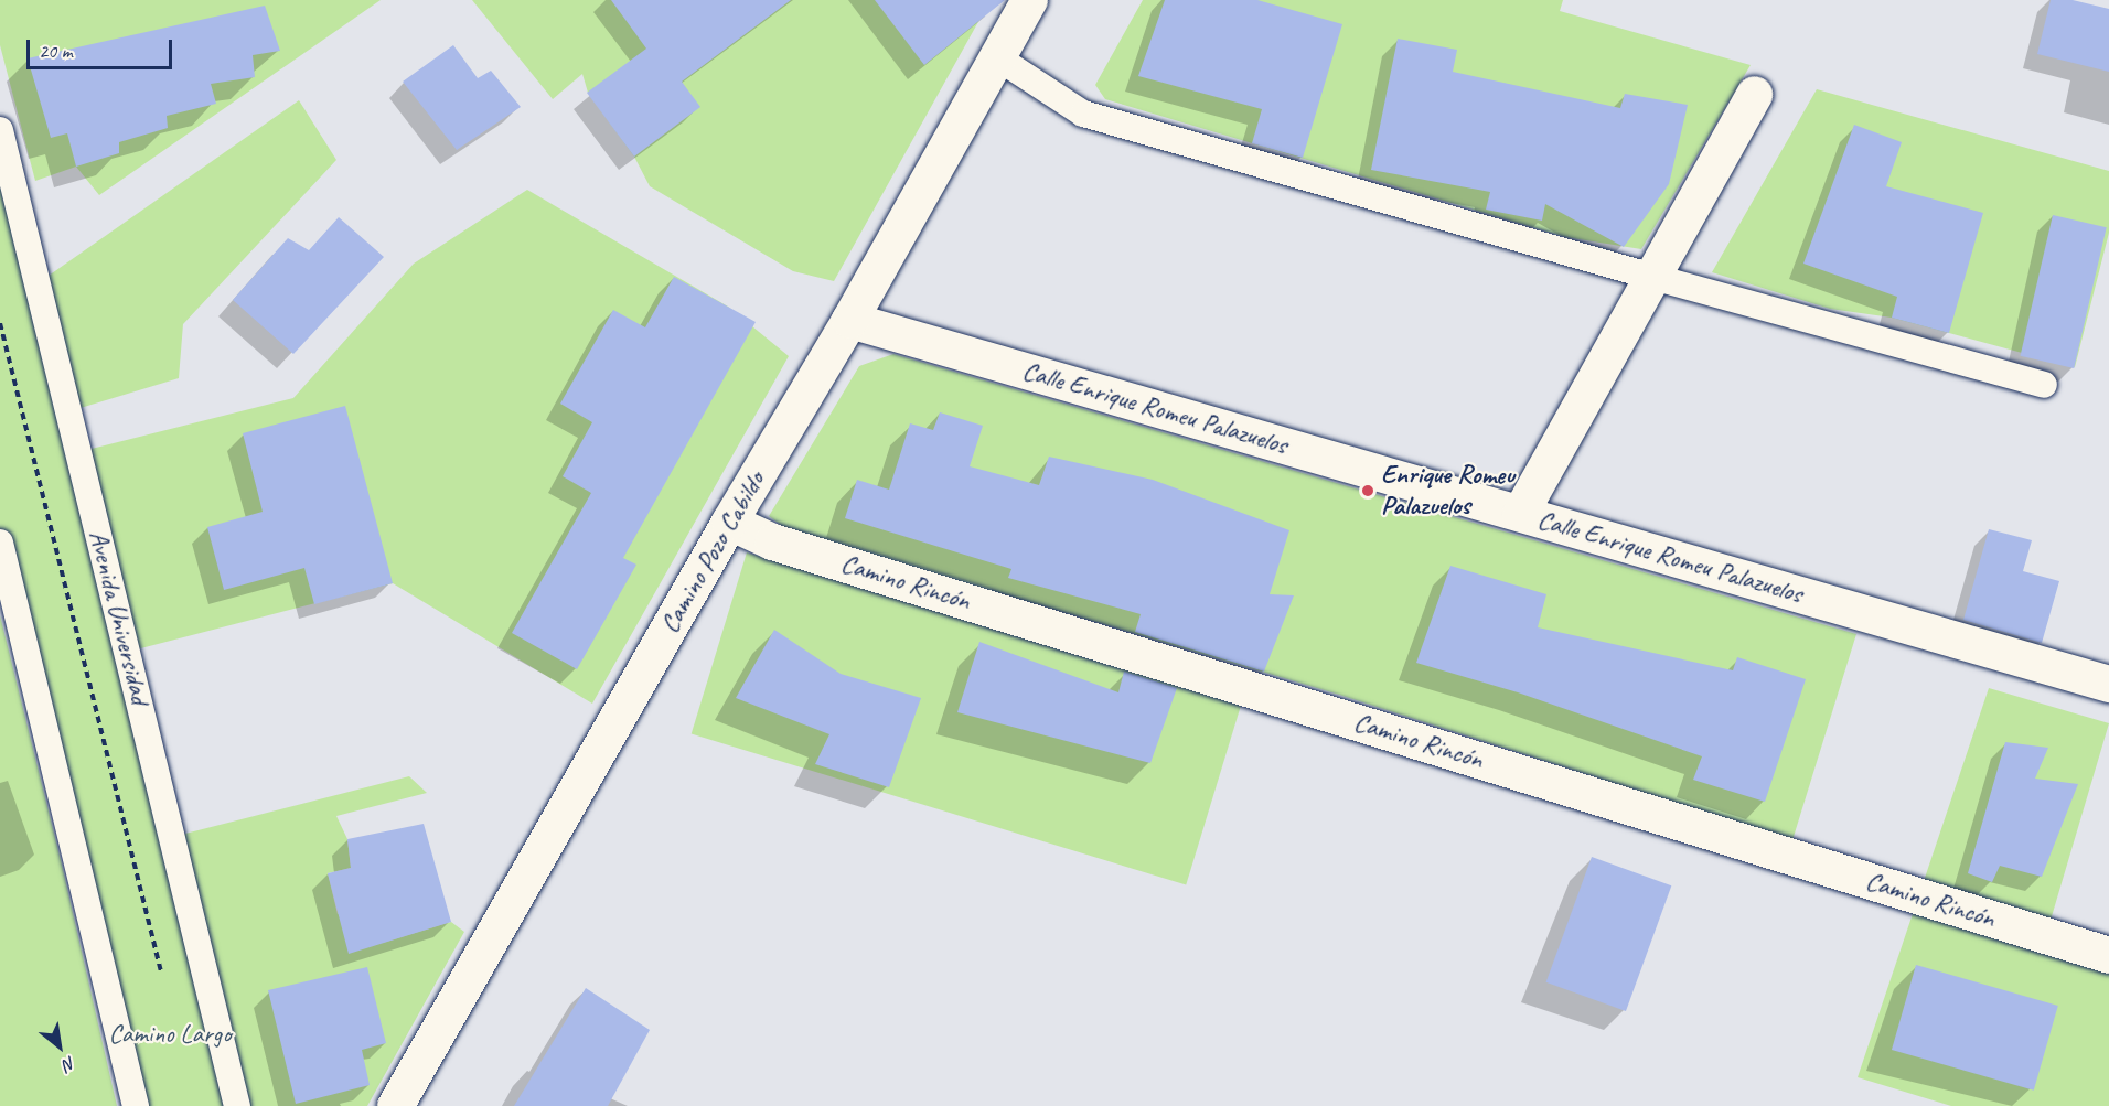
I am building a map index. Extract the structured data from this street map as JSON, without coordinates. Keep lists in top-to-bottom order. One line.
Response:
{"streets":{"street":["Calle Enrique Romeu Palazuelos","Camino Pozo Cabildo","Camino Rincón"],"lane":["Avenida Universidad"]},"crossings":[["Calle Enrique Romeu Palazuelos","Camino Pozo Cabildo"],["Camino Pozo Cabildo","Camino Rincón"]],"parks":["Camino Largo"],"places":["Enrique Romeu Palazuelos"],"scale_bar":"20 m","north":"bottom right"}
